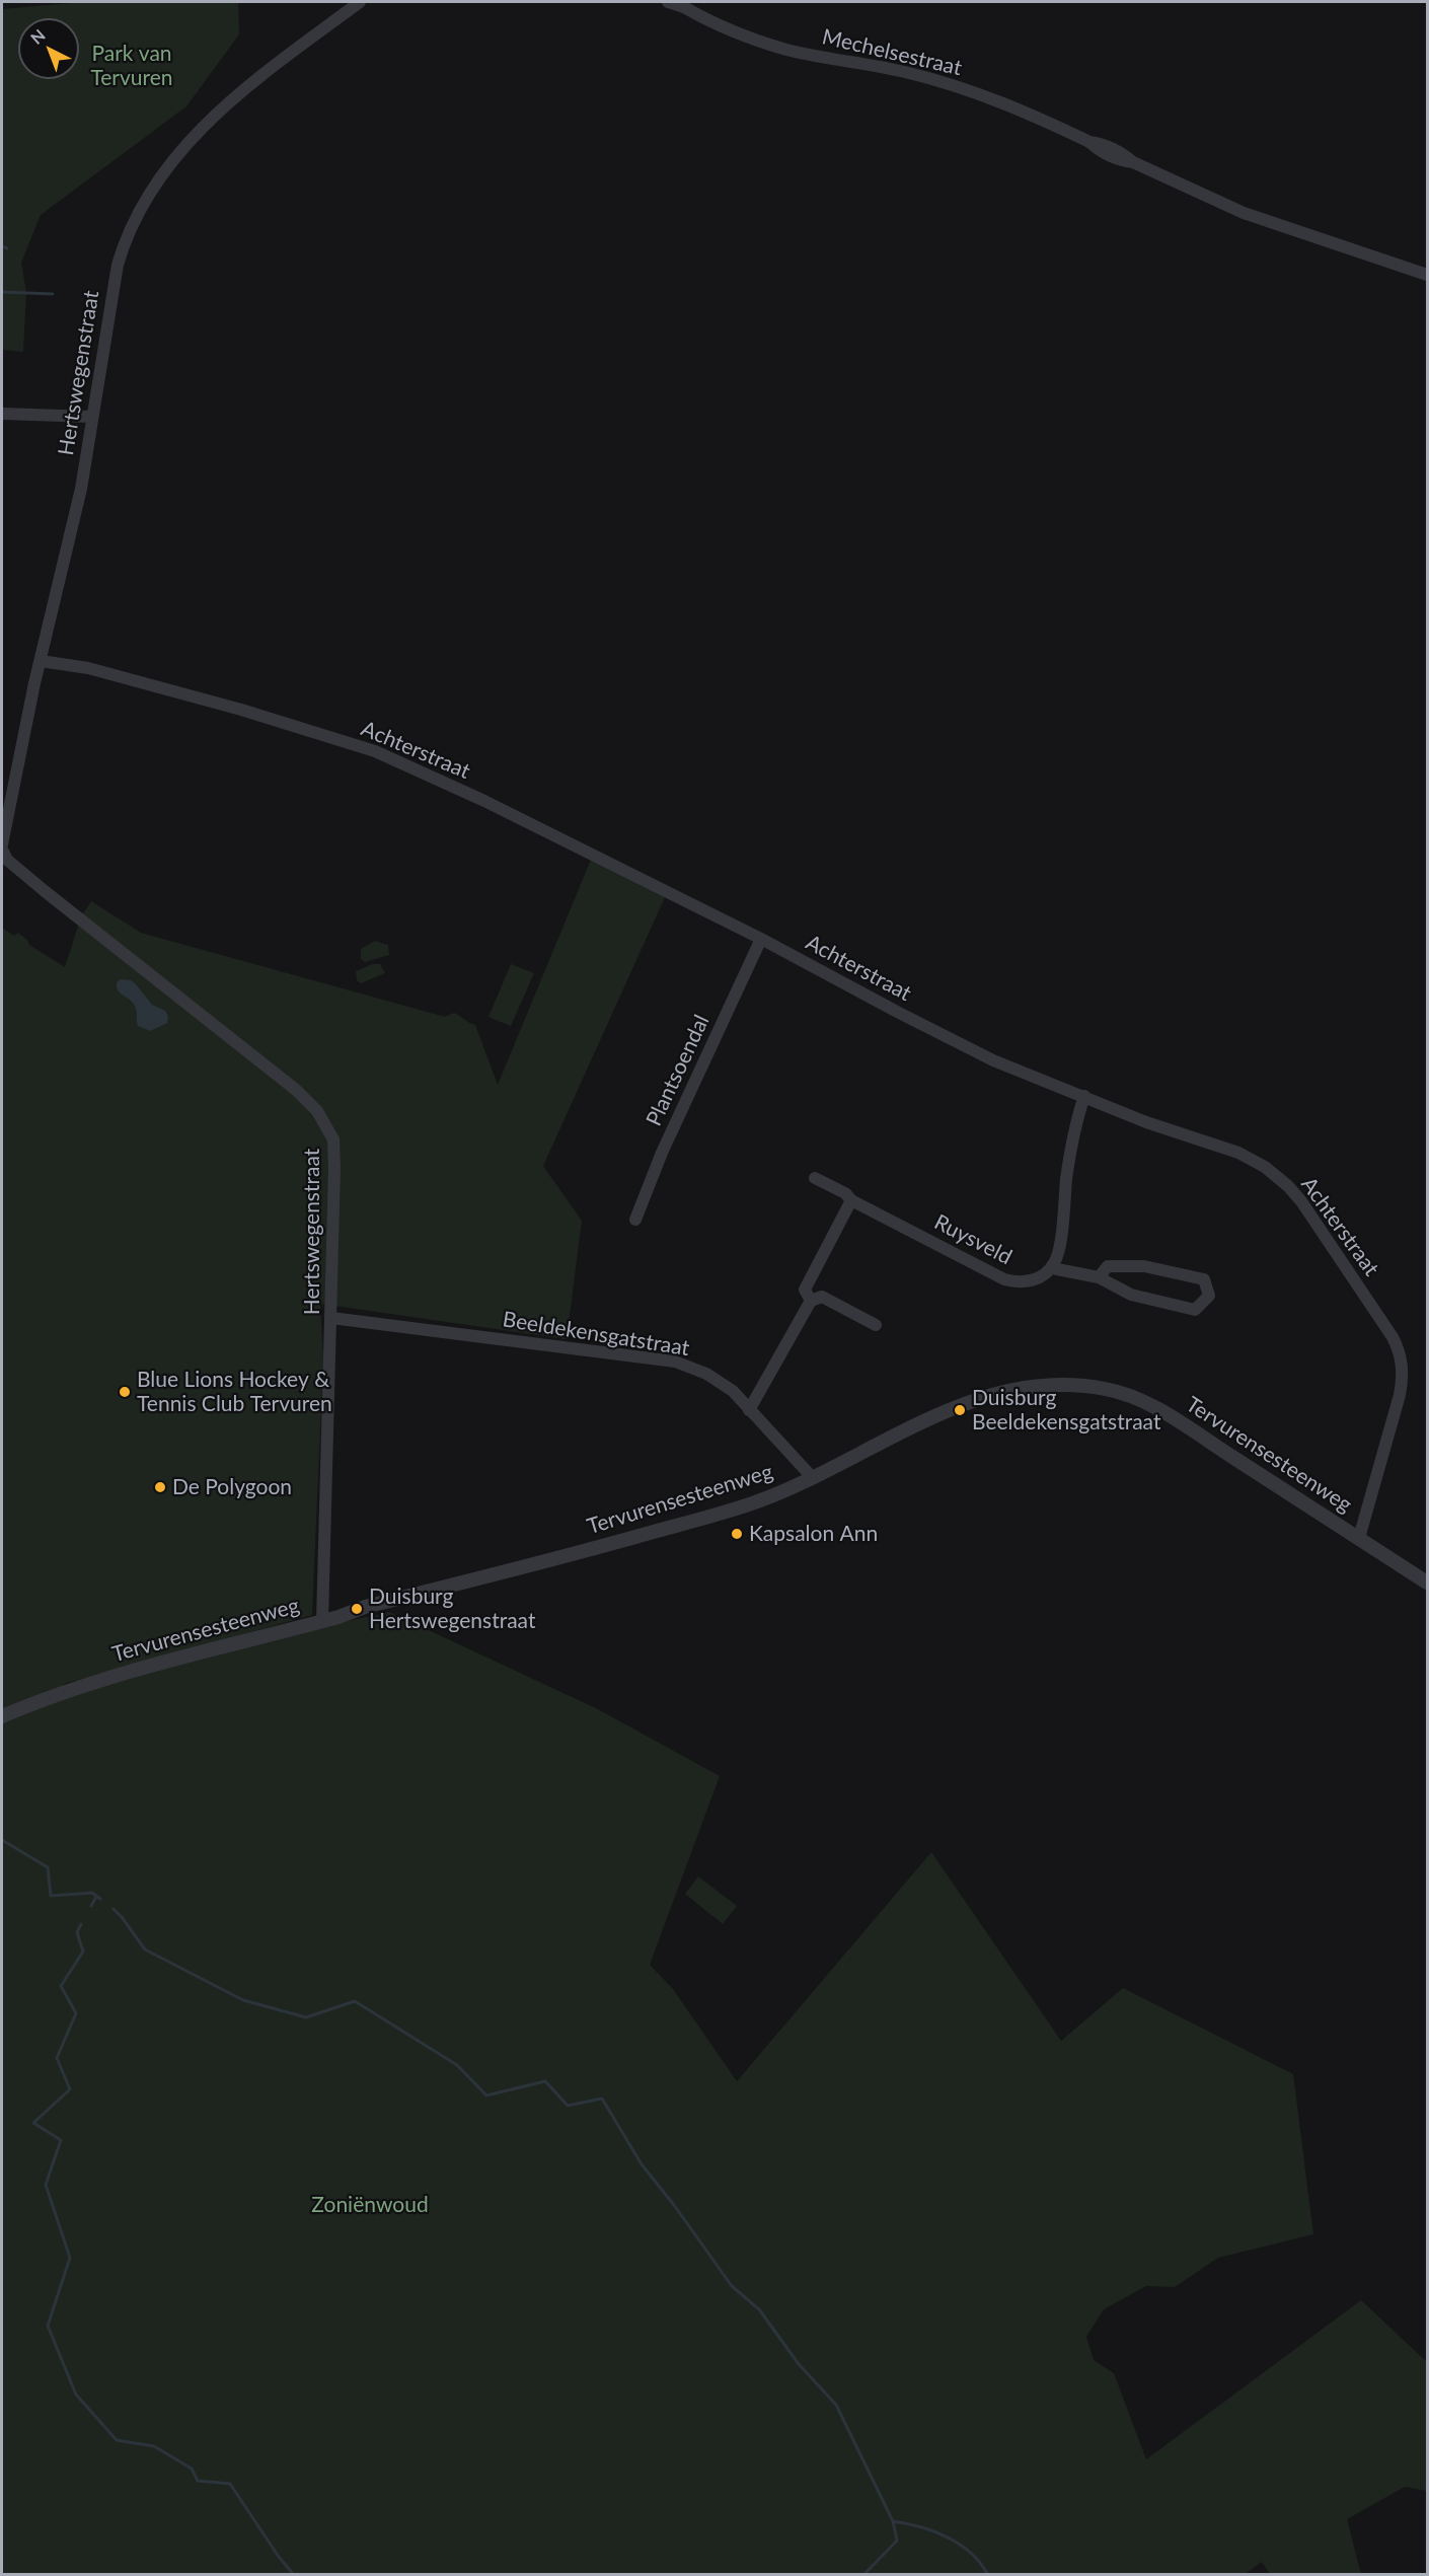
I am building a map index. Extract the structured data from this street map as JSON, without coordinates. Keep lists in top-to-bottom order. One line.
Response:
{"streets":{"street":["Mechelsestraat","Hertswegenstraat","Achterstraat","Plantsoendal","Ruysveld","Beeldekensgatstraat","Tervurensesteenweg"]},"crossings":[["Hertswegenstraat","Achterstraat"],["Hertswegenstraat","Beeldekensgatstraat"],["Hertswegenstraat","Tervurensesteenweg"],["Achterstraat","Plantsoendal"],["Achterstraat","Tervurensesteenweg"],["Beeldekensgatstraat","Tervurensesteenweg"]],"parks":["Park van Tervuren","Zoniënwoud"],"places":["Blue Lions Hockey & Tennis Club Tervuren","Duisburg Beeldekensgatstraat","De Polygoon","Kapsalon Ann","Duisburg Hertswegenstraat"],"north":"top left"}
